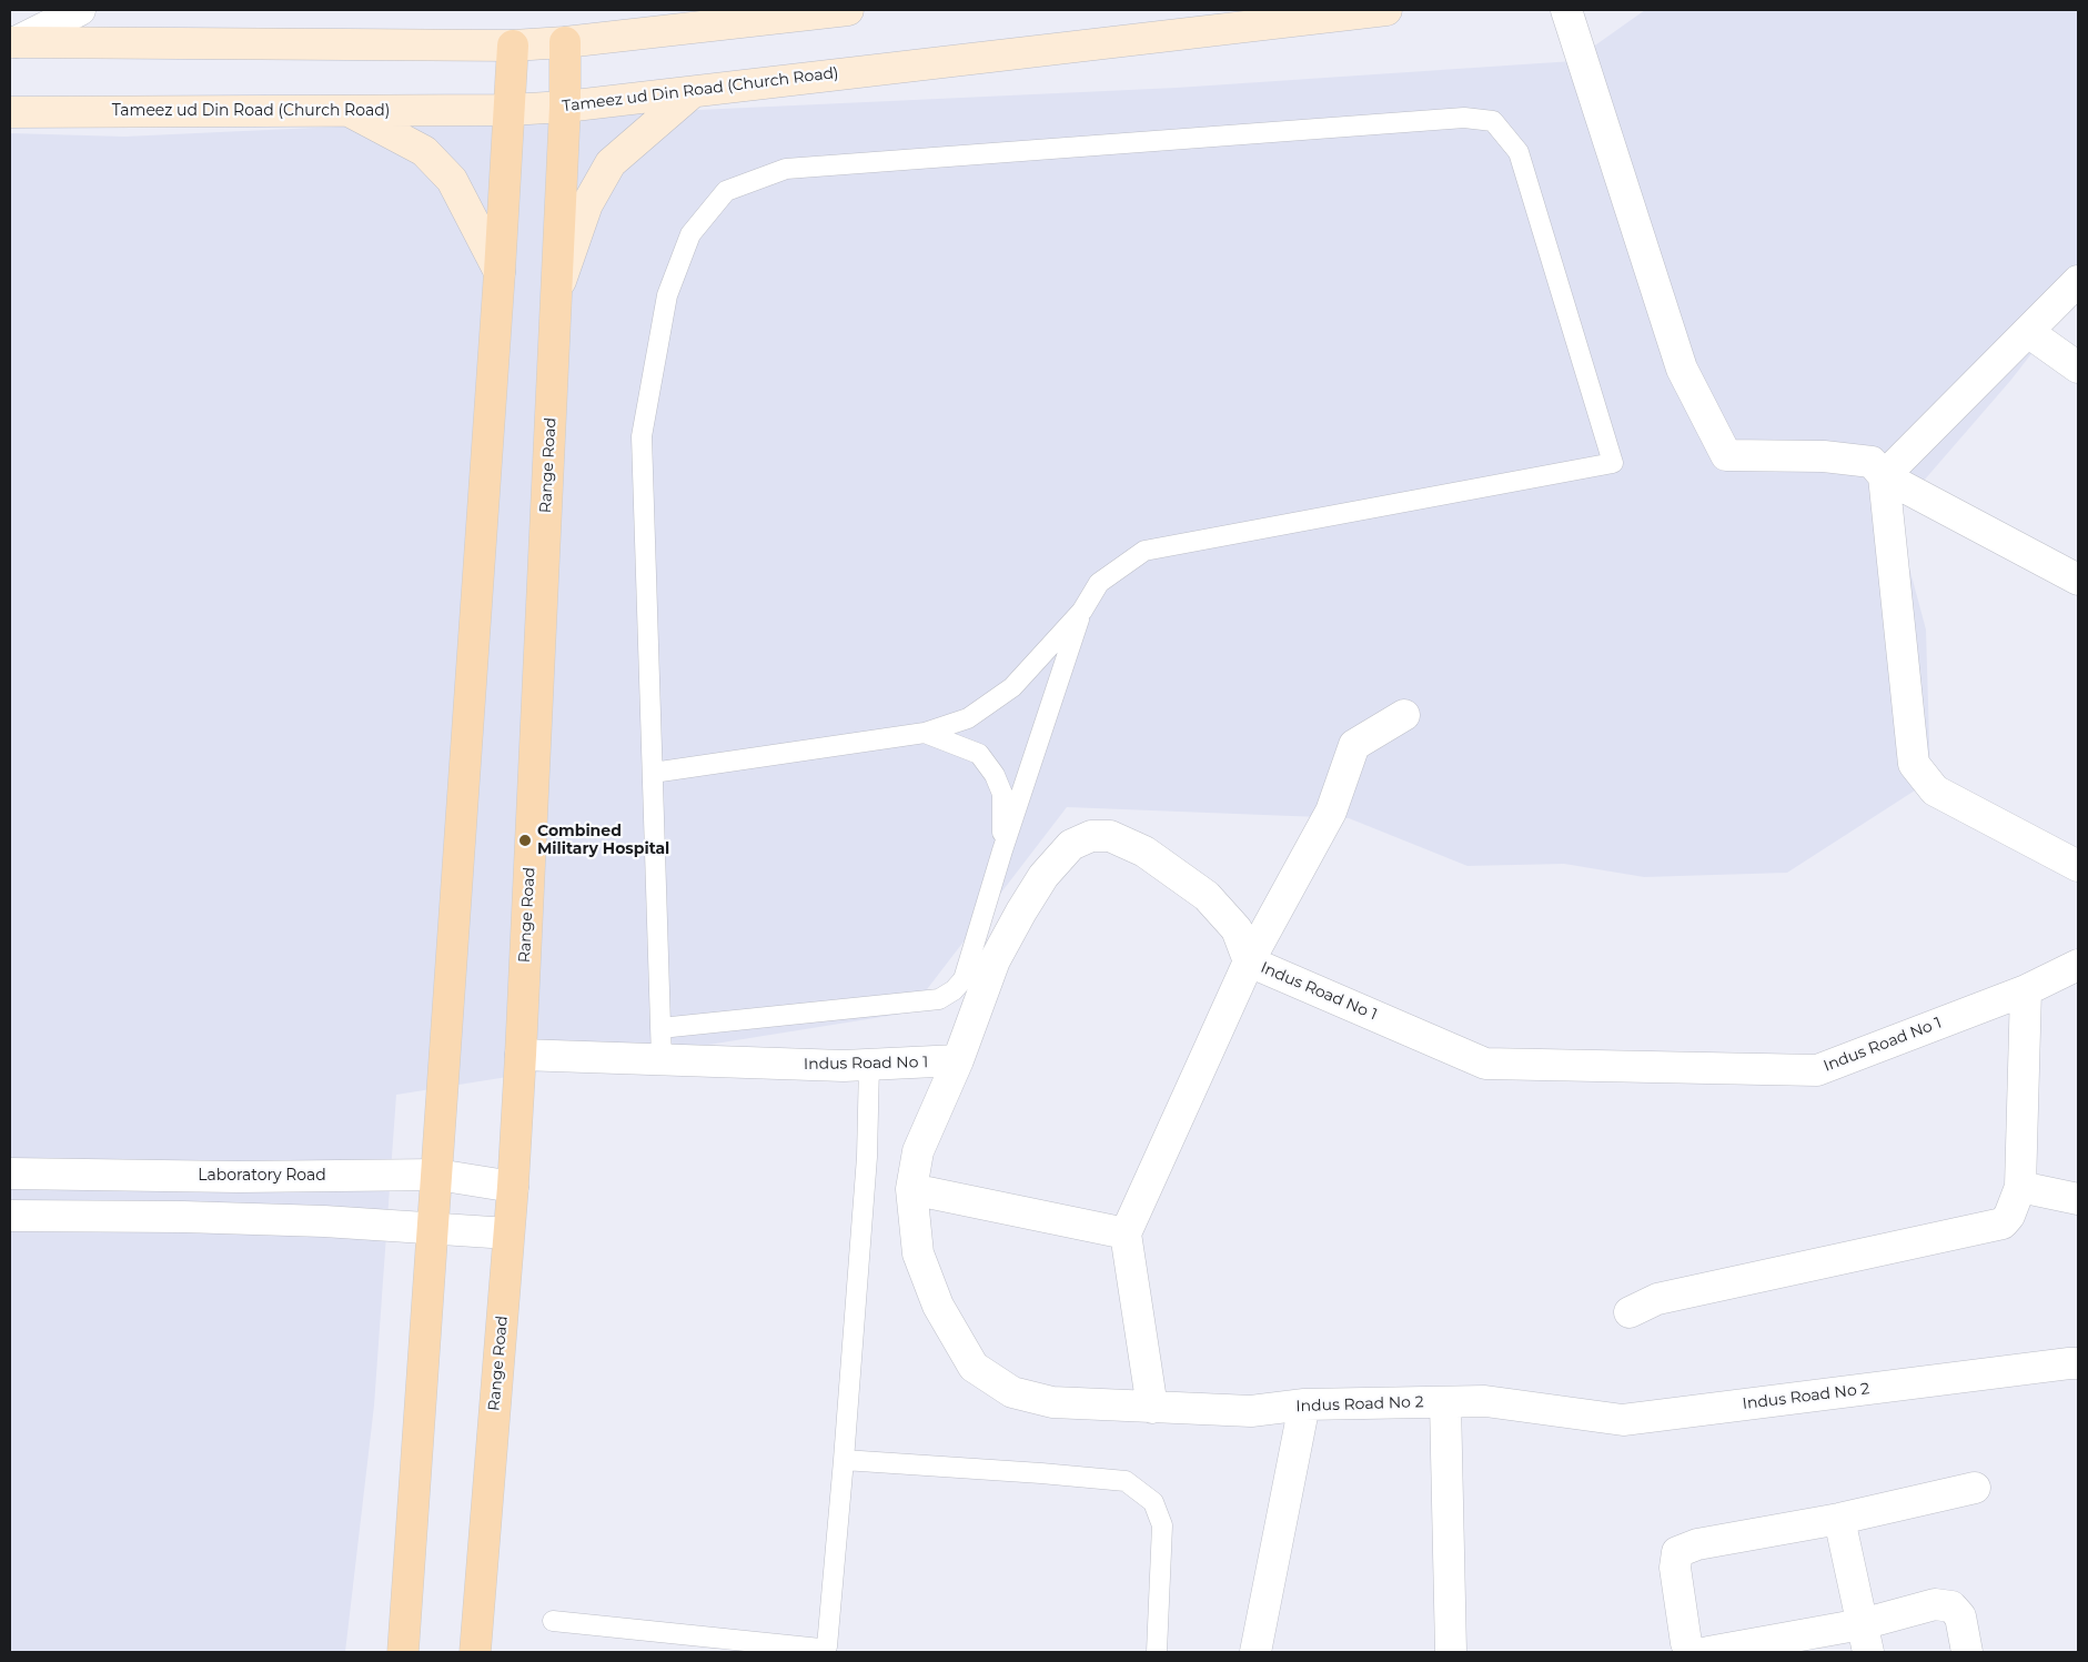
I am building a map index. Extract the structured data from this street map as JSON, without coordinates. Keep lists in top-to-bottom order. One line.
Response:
{"streets":{"main road":["Tameez ud Din Road (Church Road)","Range Road"],"street":["Indus Road No 1","Laboratory Road","Indus Road No 2"]},"crossings":[["Tameez ud Din Road (Church Road)","Range Road"],["Range Road","Indus Road No 1"],["Range Road","Laboratory Road"],["Indus Road No 1","Indus Road No 2"]],"places":["Combined Military Hospital"]}
